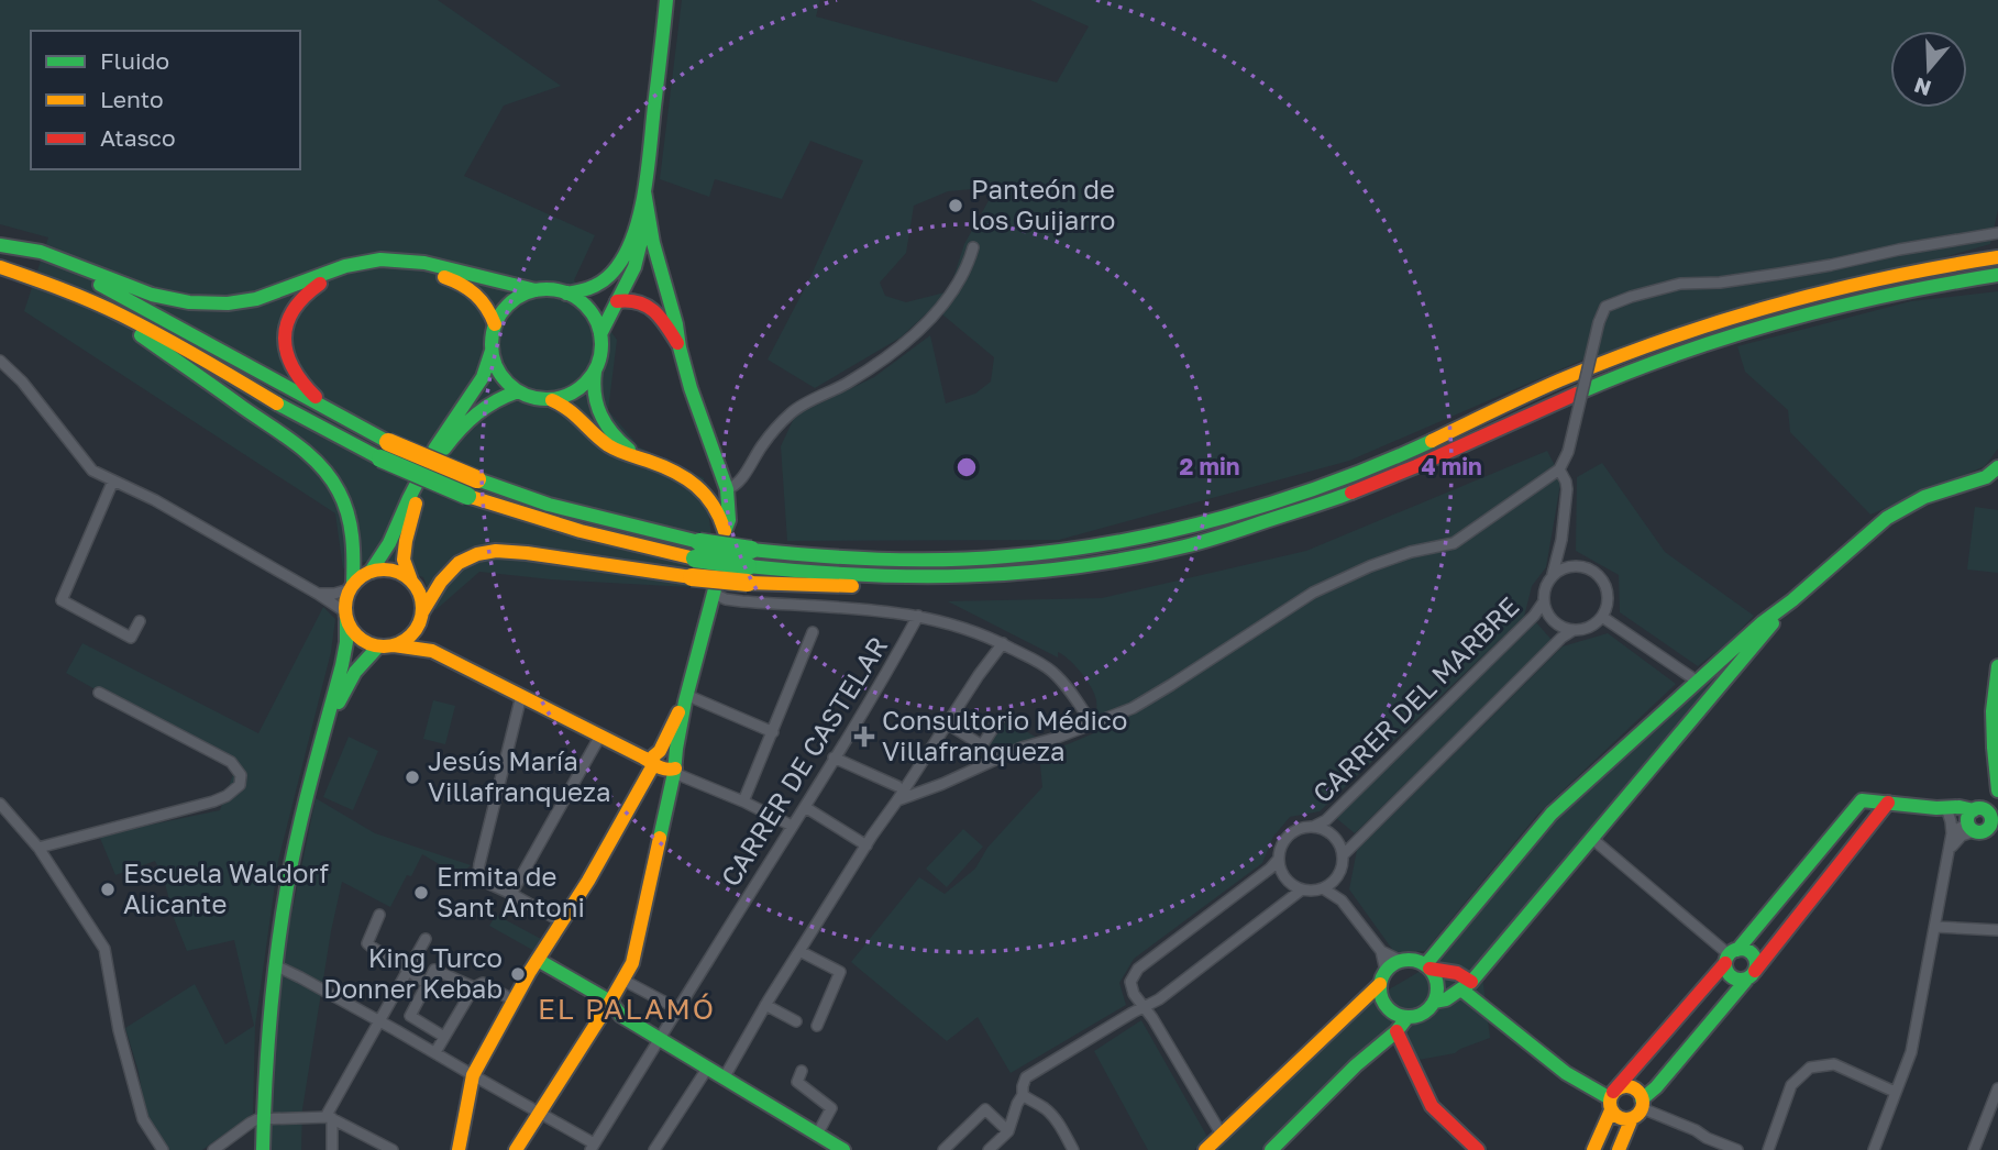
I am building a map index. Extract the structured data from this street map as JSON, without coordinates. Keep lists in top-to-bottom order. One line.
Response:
{"streets":{"street":["CARRER DEL MARBRE","CARRER DE CASTELAR"]},"districts":["EL PALAMÓ"],"places":{"other":["Panteón de los Guijarro","Jesús María Villafranqueza","Escuela Waldorf Alicante","Ermita de Sant Antoni","King Turco Donner Kebab"],"health":["Consultorio Médico Villafranqueza"]},"legend":["Fluido","Lento","Atasco"],"north":"bottom","rings":["2 min","4 min"]}
